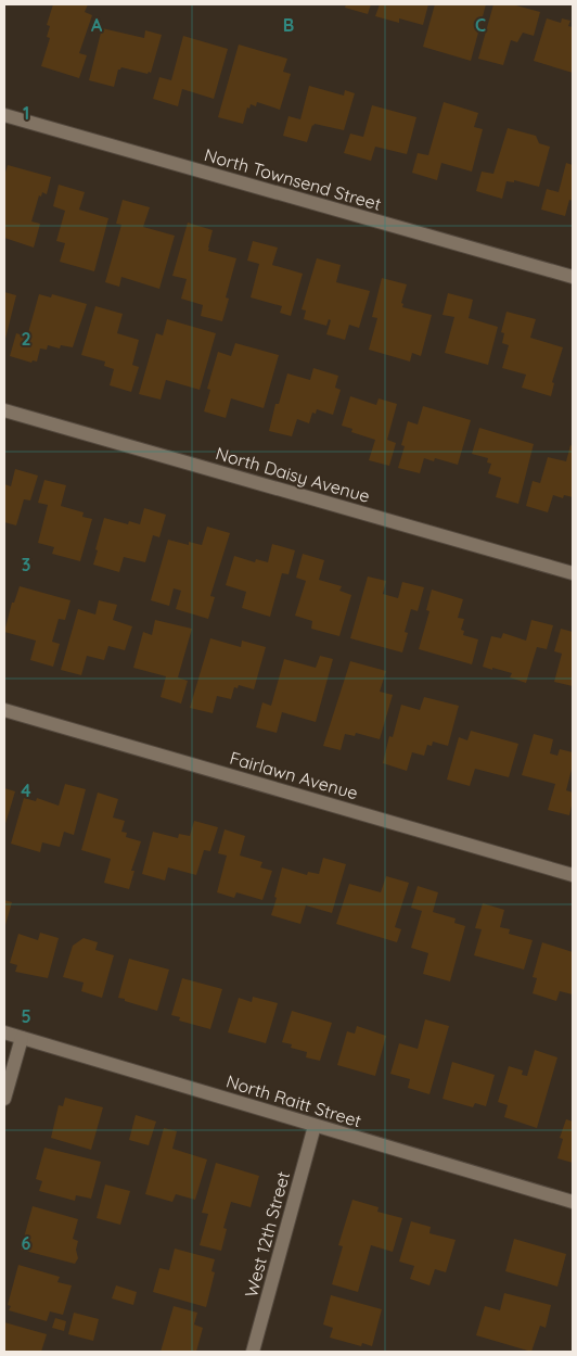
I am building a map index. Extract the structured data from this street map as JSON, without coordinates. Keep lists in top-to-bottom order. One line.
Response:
{"streets":{"street":["North Townsend Street","North Daisy Avenue","Fairlawn Avenue","North Raitt Street","West 12th Street"]},"crossings":[["North Raitt Street","West 12th Street"]],"grid":{"columns":["A","B","C"],"rows":["1","2","3","4","5","6"]}}
